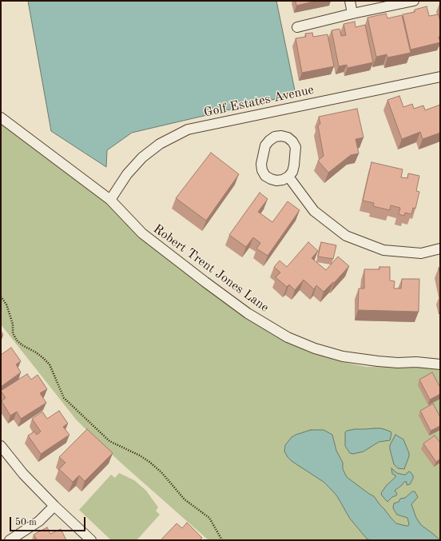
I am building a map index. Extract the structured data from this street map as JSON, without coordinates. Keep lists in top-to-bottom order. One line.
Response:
{"streets":{"street":["Golf Estates Avenue","Robert Trent Jones Lane"]},"crossings":[["Golf Estates Avenue","Robert Trent Jones Lane"]],"scale_bar":"50 m"}
